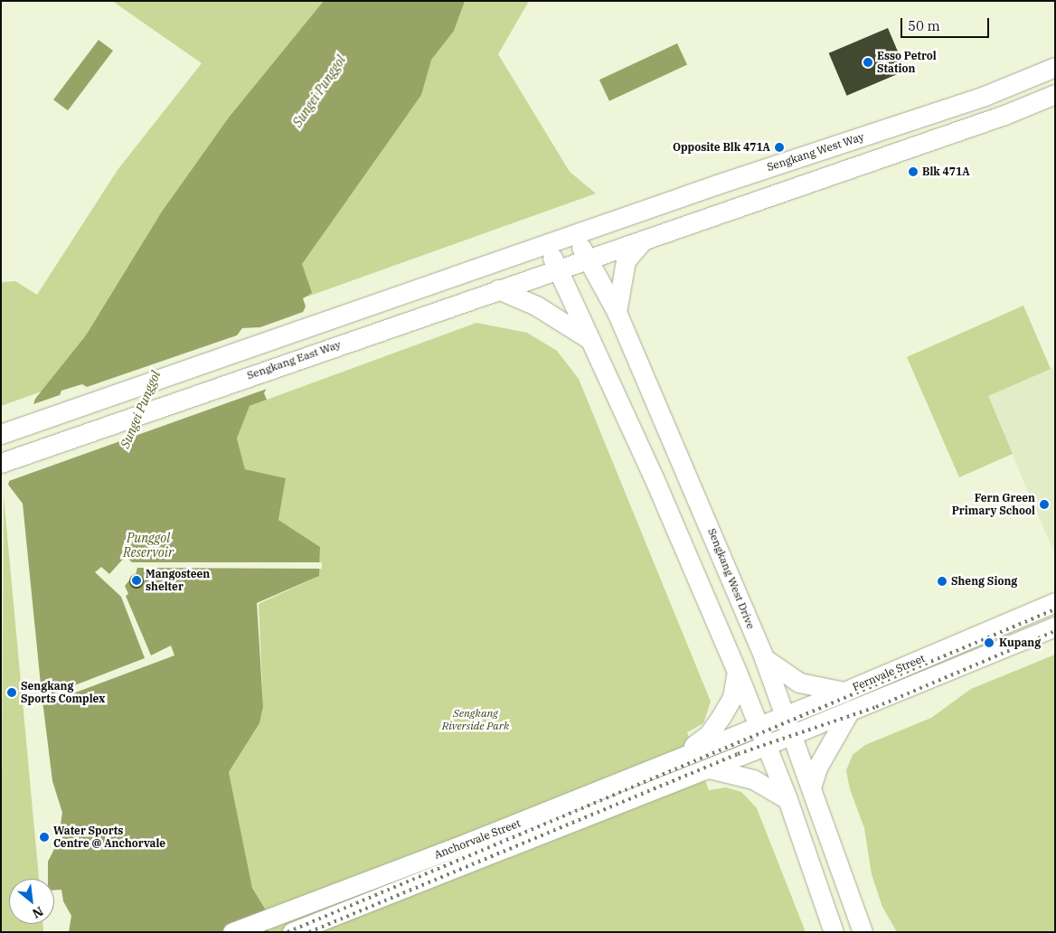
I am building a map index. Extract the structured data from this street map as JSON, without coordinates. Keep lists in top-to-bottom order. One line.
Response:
{"streets":{"main road":["Sengkang West Way","Sengkang East Way","Sengkang West Drive","Fernvale Street","Anchorvale Street"]},"crossings":[["Sengkang West Way","Sengkang West Drive"],["Sengkang East Way","Sengkang West Drive"],["Sengkang West Drive","Fernvale Street"],["Fernvale Street","Anchorvale Street"]],"water":["Sungei Punggol","Punggol Reservoir"],"parks":["Sengkang Riverside Park"],"places":["Esso Petrol Station","Opposite Blk 471A","Blk 471A","Fern Green Primary School","Mangosteen shelter","Sheng Siong","Kupang","Sengkang Sports Complex","Water Sports Centre @ Anchorvale"],"scale_bar":"50 m","north":"bottom right"}
